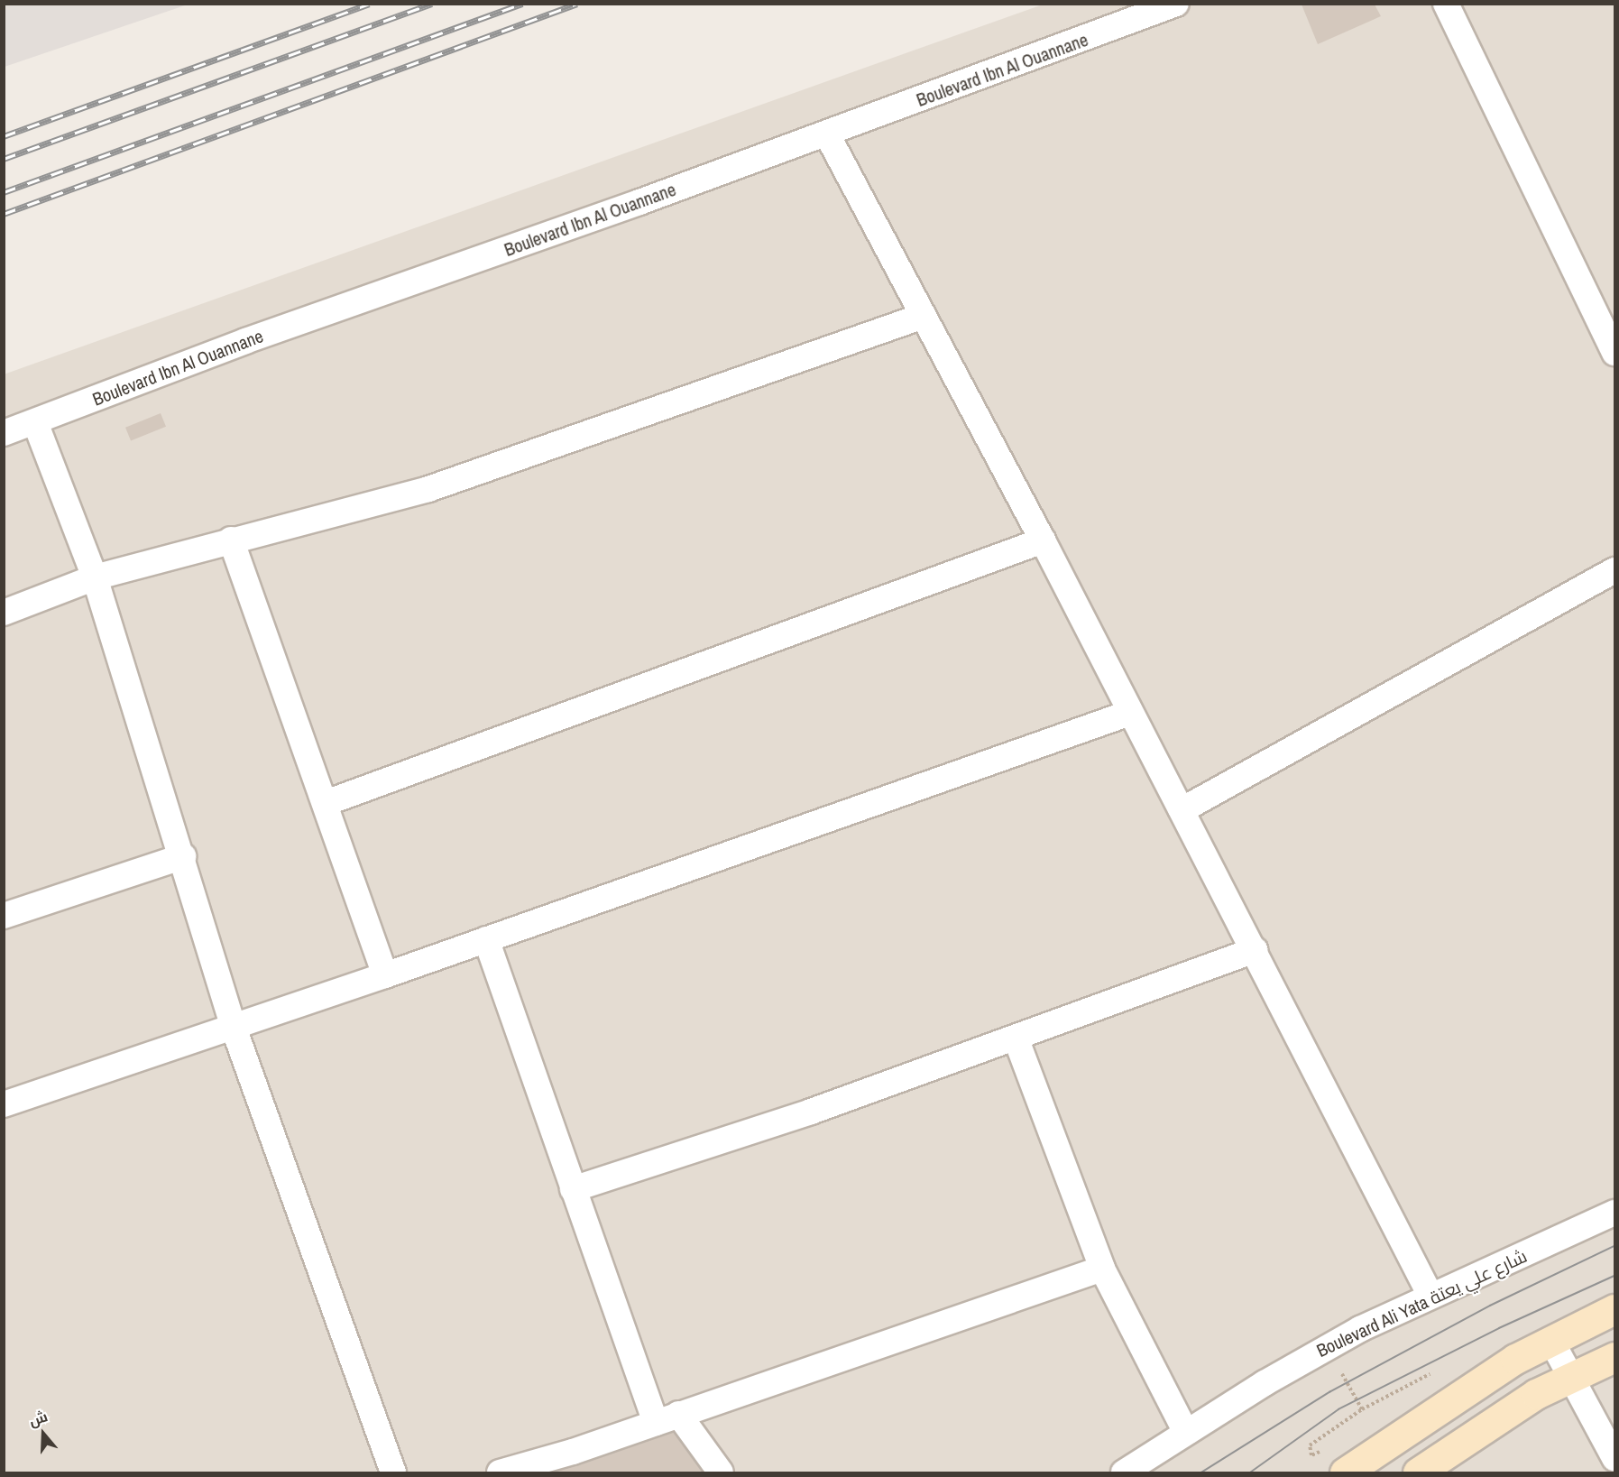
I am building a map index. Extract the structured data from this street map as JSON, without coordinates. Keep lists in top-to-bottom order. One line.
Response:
{"streets":{"street":["Boulevard Ibn Al Ouannane","Boulevard Ali Yata شارع علي يعتة"]},"north":"top"}
